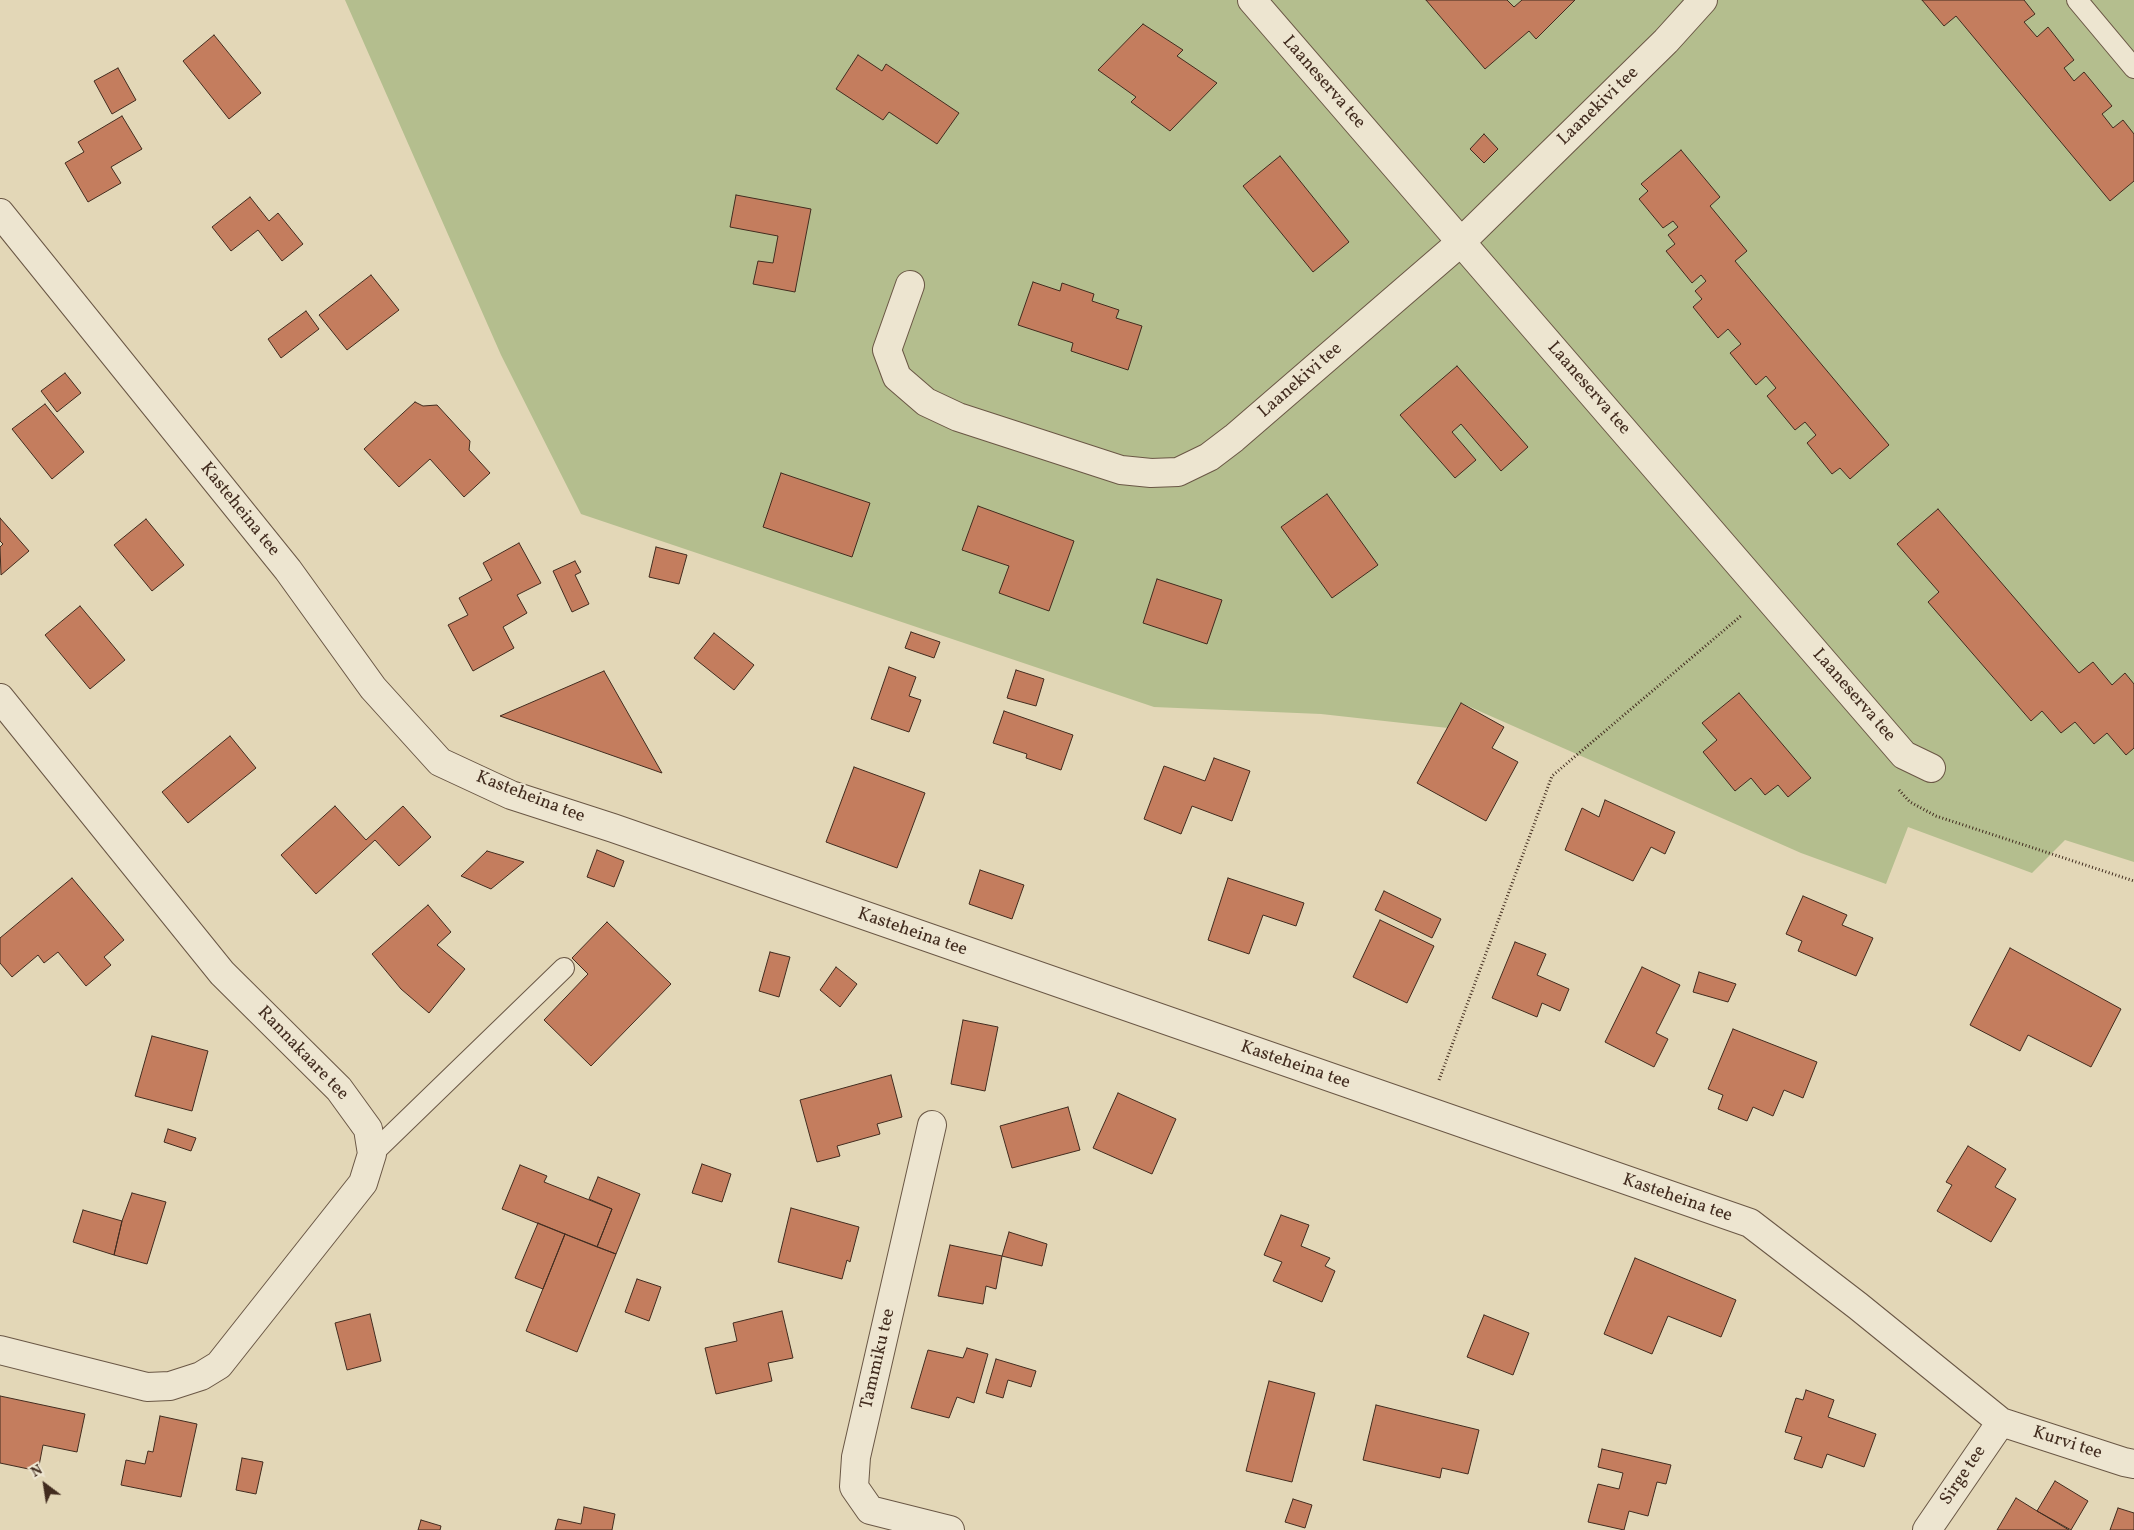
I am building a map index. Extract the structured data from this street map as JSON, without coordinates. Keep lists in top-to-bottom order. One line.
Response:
{"streets":{"street":["Laaneserva tee","Laanekivi tee","Kasteheina tee","Rannakaare tee","Tammiku tee","Kurvi tee","Sirge tee"]},"crossings":[["Laaneserva tee","Laanekivi tee"],["Kasteheina tee","Kurvi tee"],["Kasteheina tee","Sirge tee"],["Kurvi tee","Sirge tee"]],"north":"top left"}
